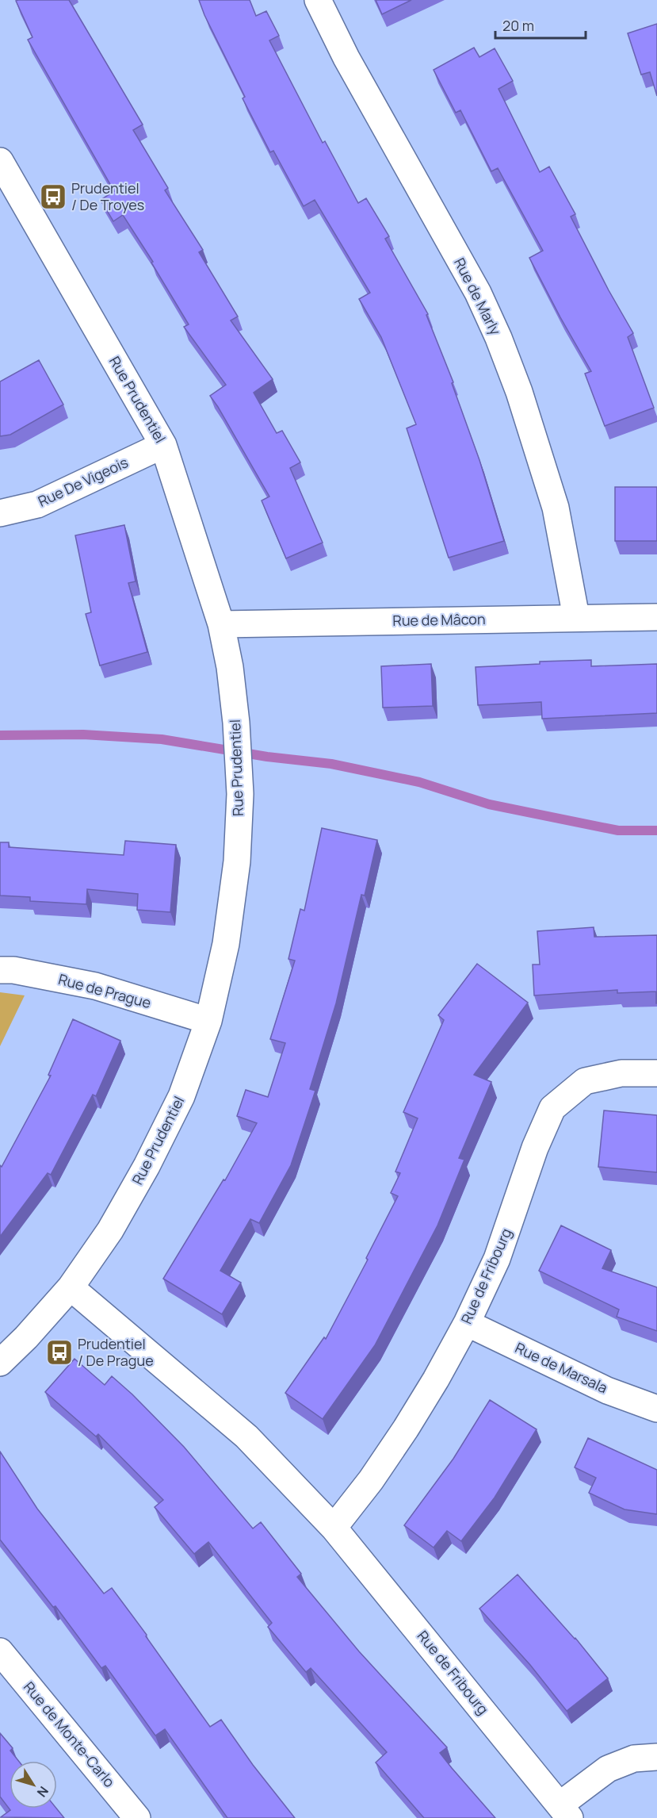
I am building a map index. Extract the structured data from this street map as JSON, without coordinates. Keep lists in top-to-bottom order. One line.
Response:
{"streets":{"street":["Rue de Marly","Rue Prudentiel","Rue De Vigeois","Rue de Mâcon","Rue de Prague","Rue de Fribourg","Rue de Marsala","Rue de Monte-Carlo"]},"crossings":[["Rue de Marly","Rue de Mâcon"],["Rue Prudentiel","Rue De Vigeois"],["Rue Prudentiel","Rue de Mâcon"],["Rue Prudentiel","Rue de Prague"],["Rue Prudentiel","Rue de Fribourg"],["Rue de Fribourg","Rue de Marsala"]],"places":{"bus stop":["Prudentiel / De Troyes","Prudentiel / De Prague"]},"scale_bar":"20 m","north":"bottom right"}
